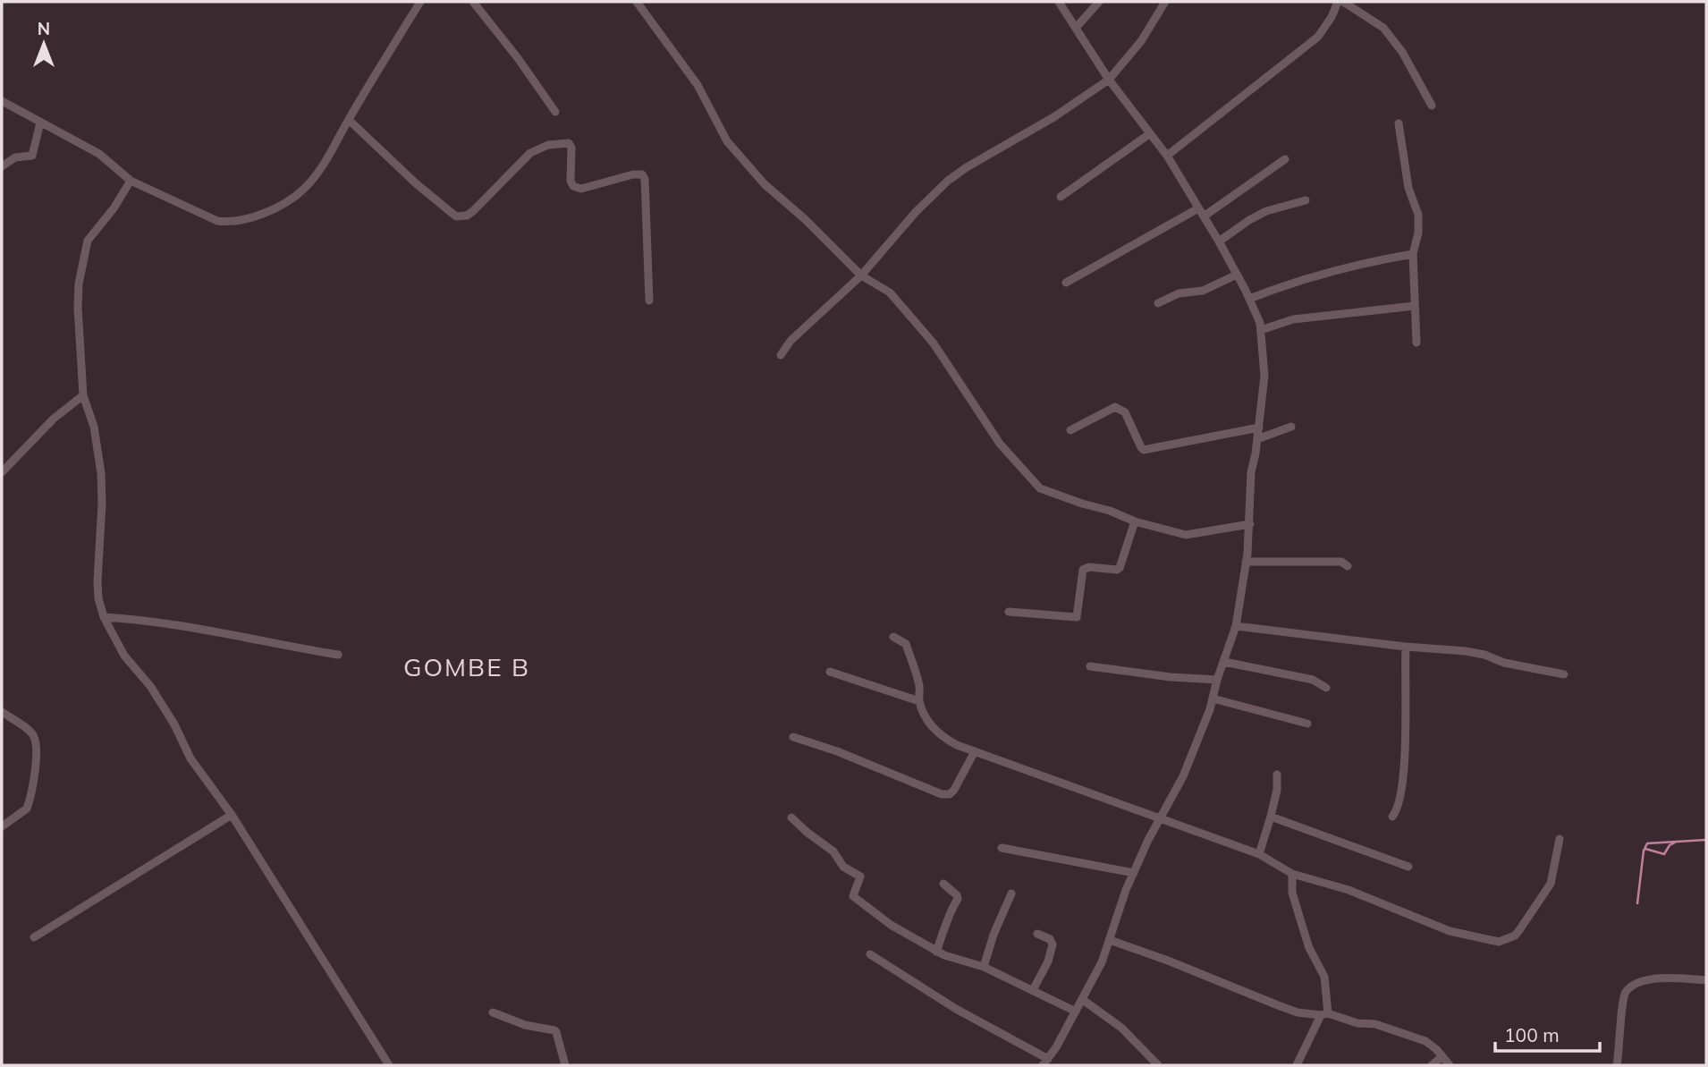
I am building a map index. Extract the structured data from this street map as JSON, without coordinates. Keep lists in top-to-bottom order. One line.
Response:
{"districts":["GOMBE B"],"scale_bar":"100 m","north":"top"}
